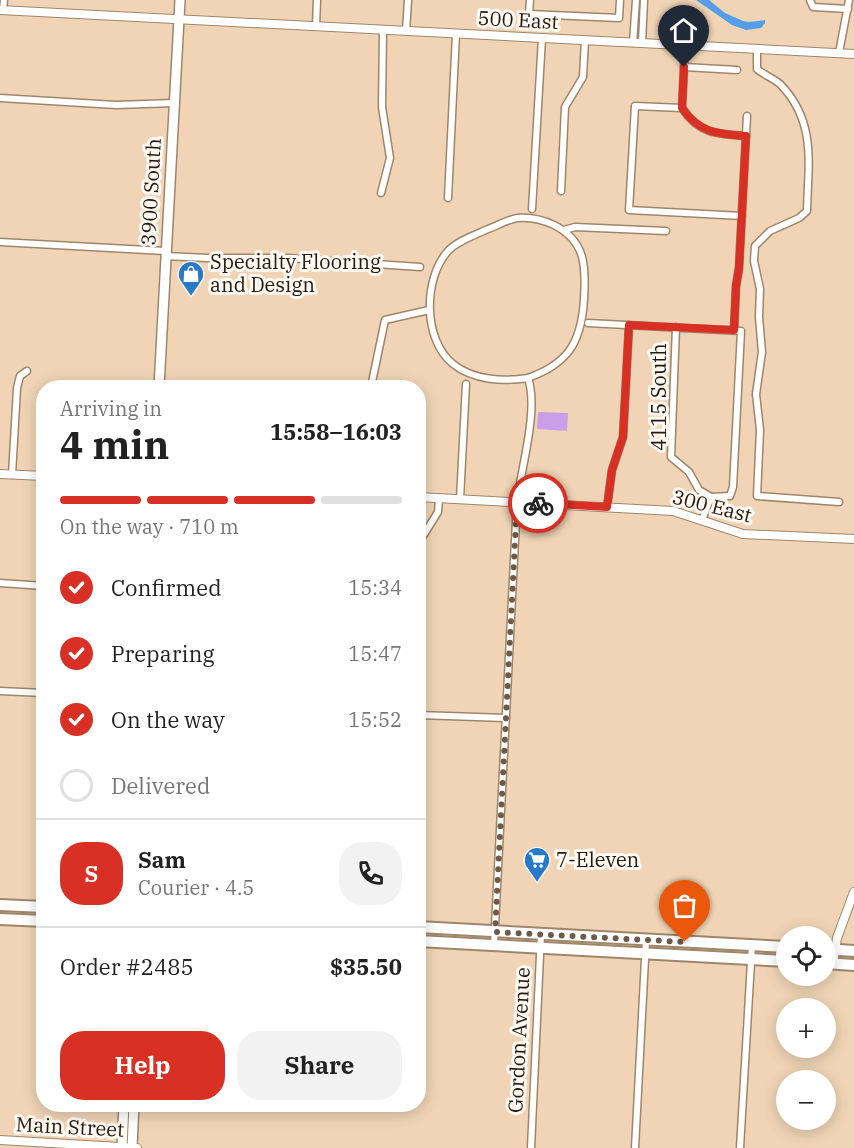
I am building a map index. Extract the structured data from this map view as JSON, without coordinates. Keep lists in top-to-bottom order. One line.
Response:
{"streets":{"main road":["3900 South"],"street":["500 East","4115 South","300 East","Gordon Avenue","Main Street"]},"crossings":[["500 East","3900 South"]],"places":{"shop":["Specialty Flooring and Design"],"supermarket":["7-Eleven"]},"page":{"heading":["4 min","Arriving in","15:58–16:03"],"panel":["Sam","Courier · 4.5","Order #2485","$35.50"],"bar":"On the way · 710 m","list":[["Confirmed","15:34"],["Preparing","15:47"],["On the way","15:52"],"Delivered"],"round":"S","map_buttons":["+","−"],"buttons":["Help","Share"]}}
